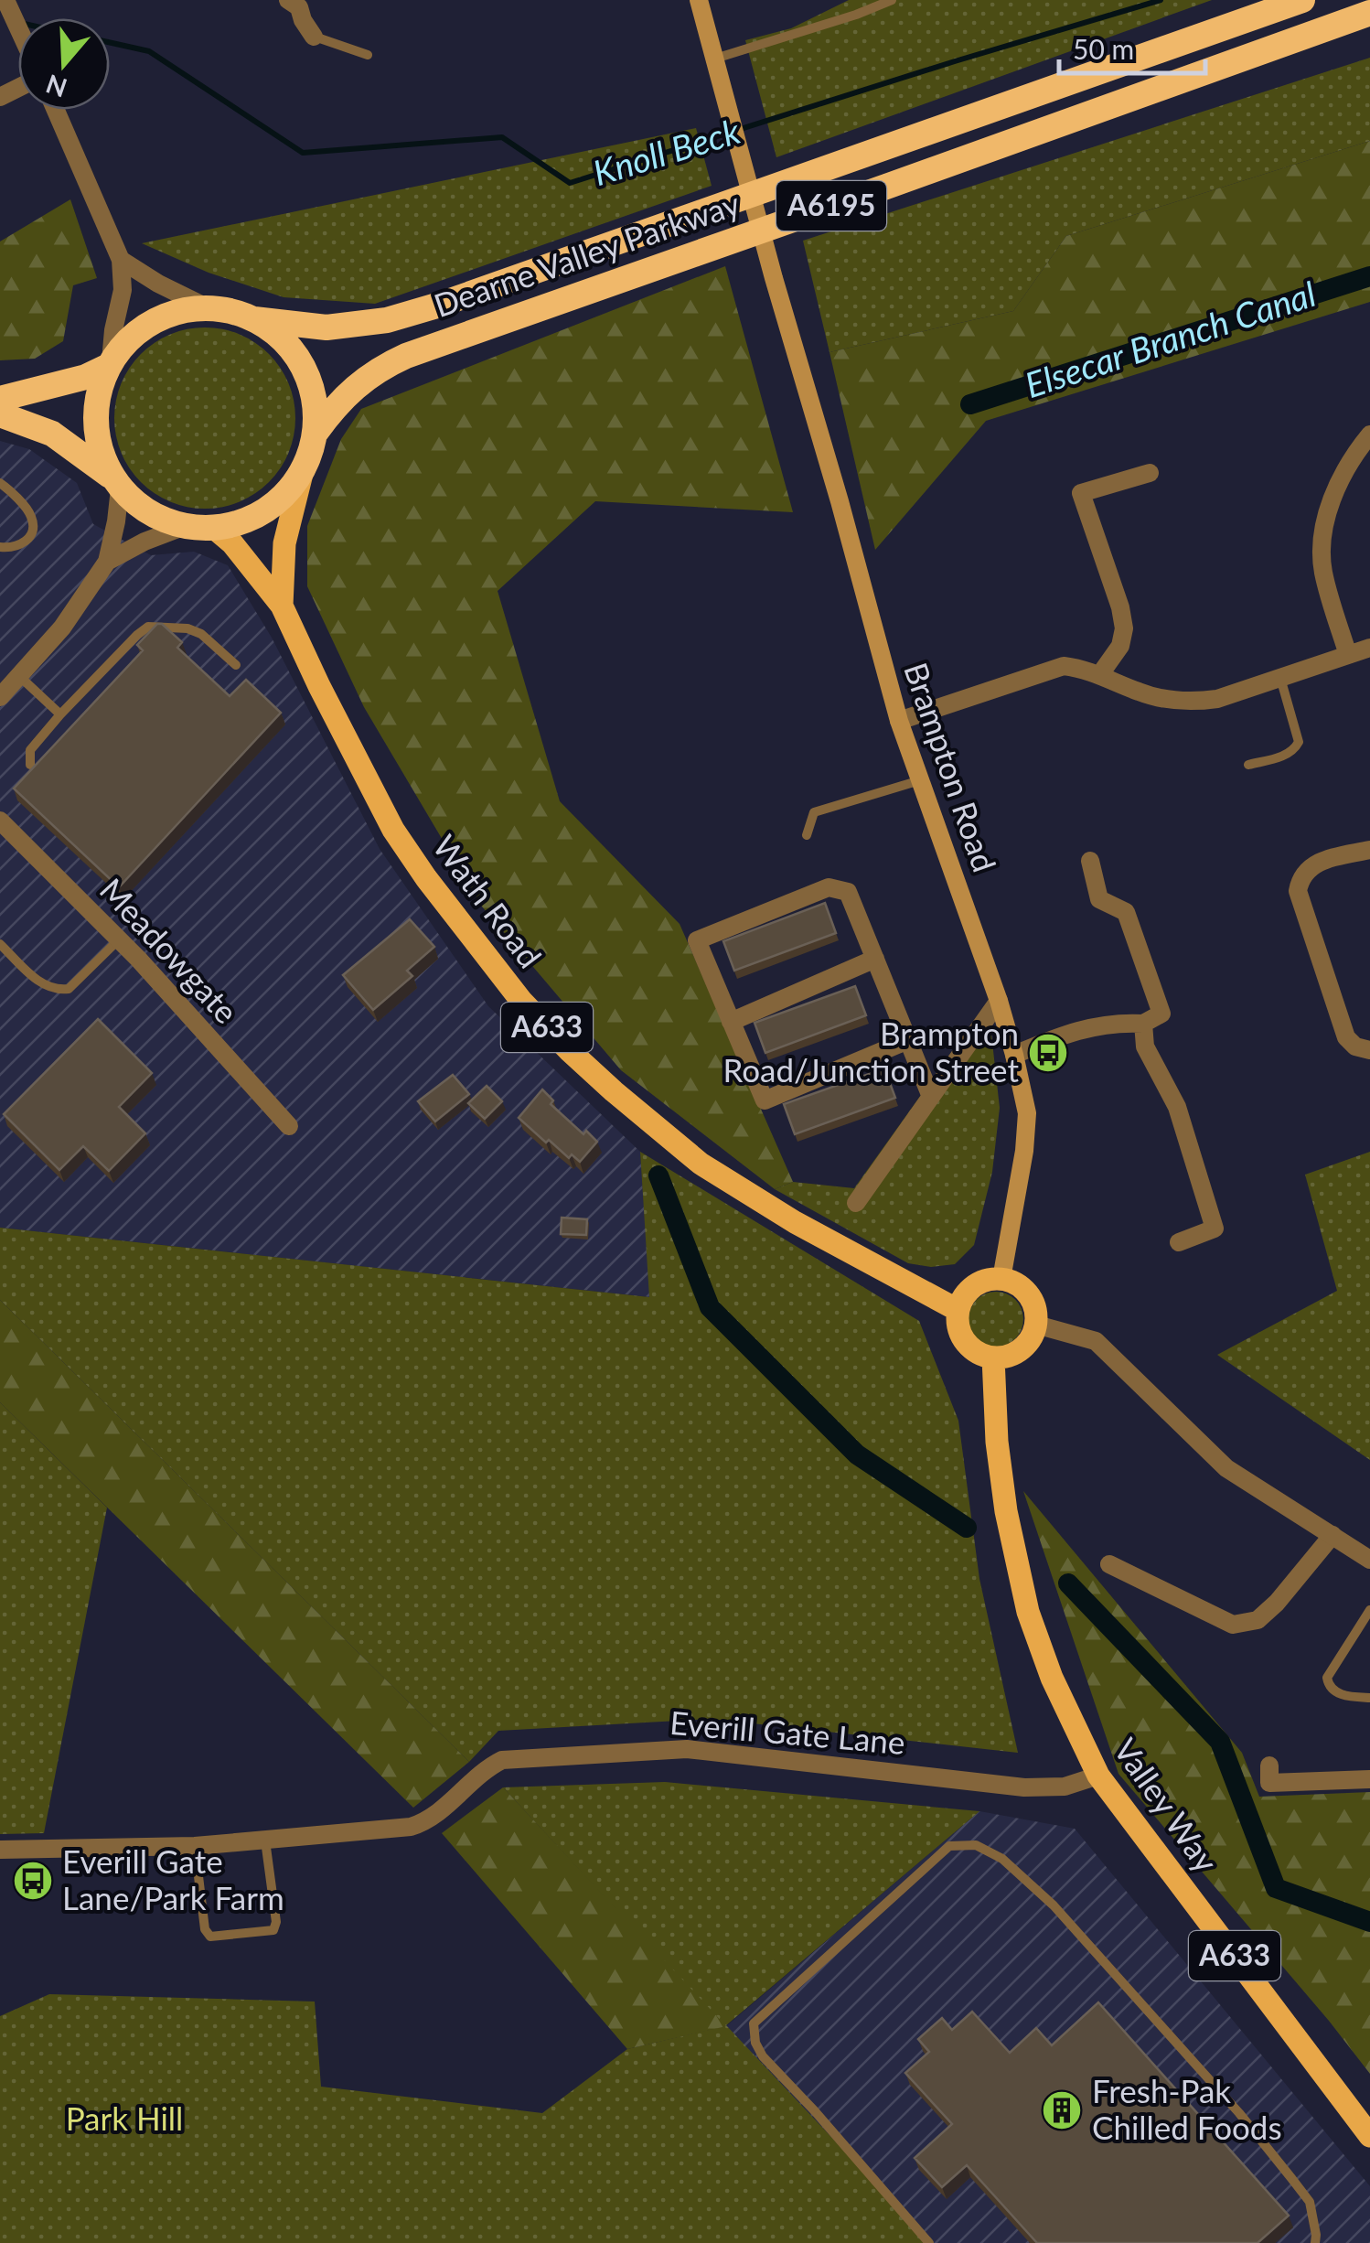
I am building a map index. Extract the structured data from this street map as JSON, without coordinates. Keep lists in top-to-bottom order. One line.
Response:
{"streets":{"highway":["A6195","Dearne Valley Parkway"],"main road":["Brampton Road","Wath Road","A633","Valley Way"],"street":["Meadowgate","Everill Gate Lane"]},"crossings":[["A6195","Dearne Valley Parkway"],["A6195","Wath Road"],["Dearne Valley Parkway","Wath Road"],["Brampton Road","Wath Road"],["Brampton Road","Valley Way"],["Wath Road","Valley Way"],["Everill Gate Lane","Valley Way"]],"water":["Knoll Beck","Elsecar Branch Canal"],"parks":["Park Hill"],"places":{"bus stop":["Brampton Road/Junction Street","Everill Gate Lane/Park Farm"],"building":["Fresh-Pak Chilled Foods"]},"scale_bar":"50 m","north":"bottom"}
